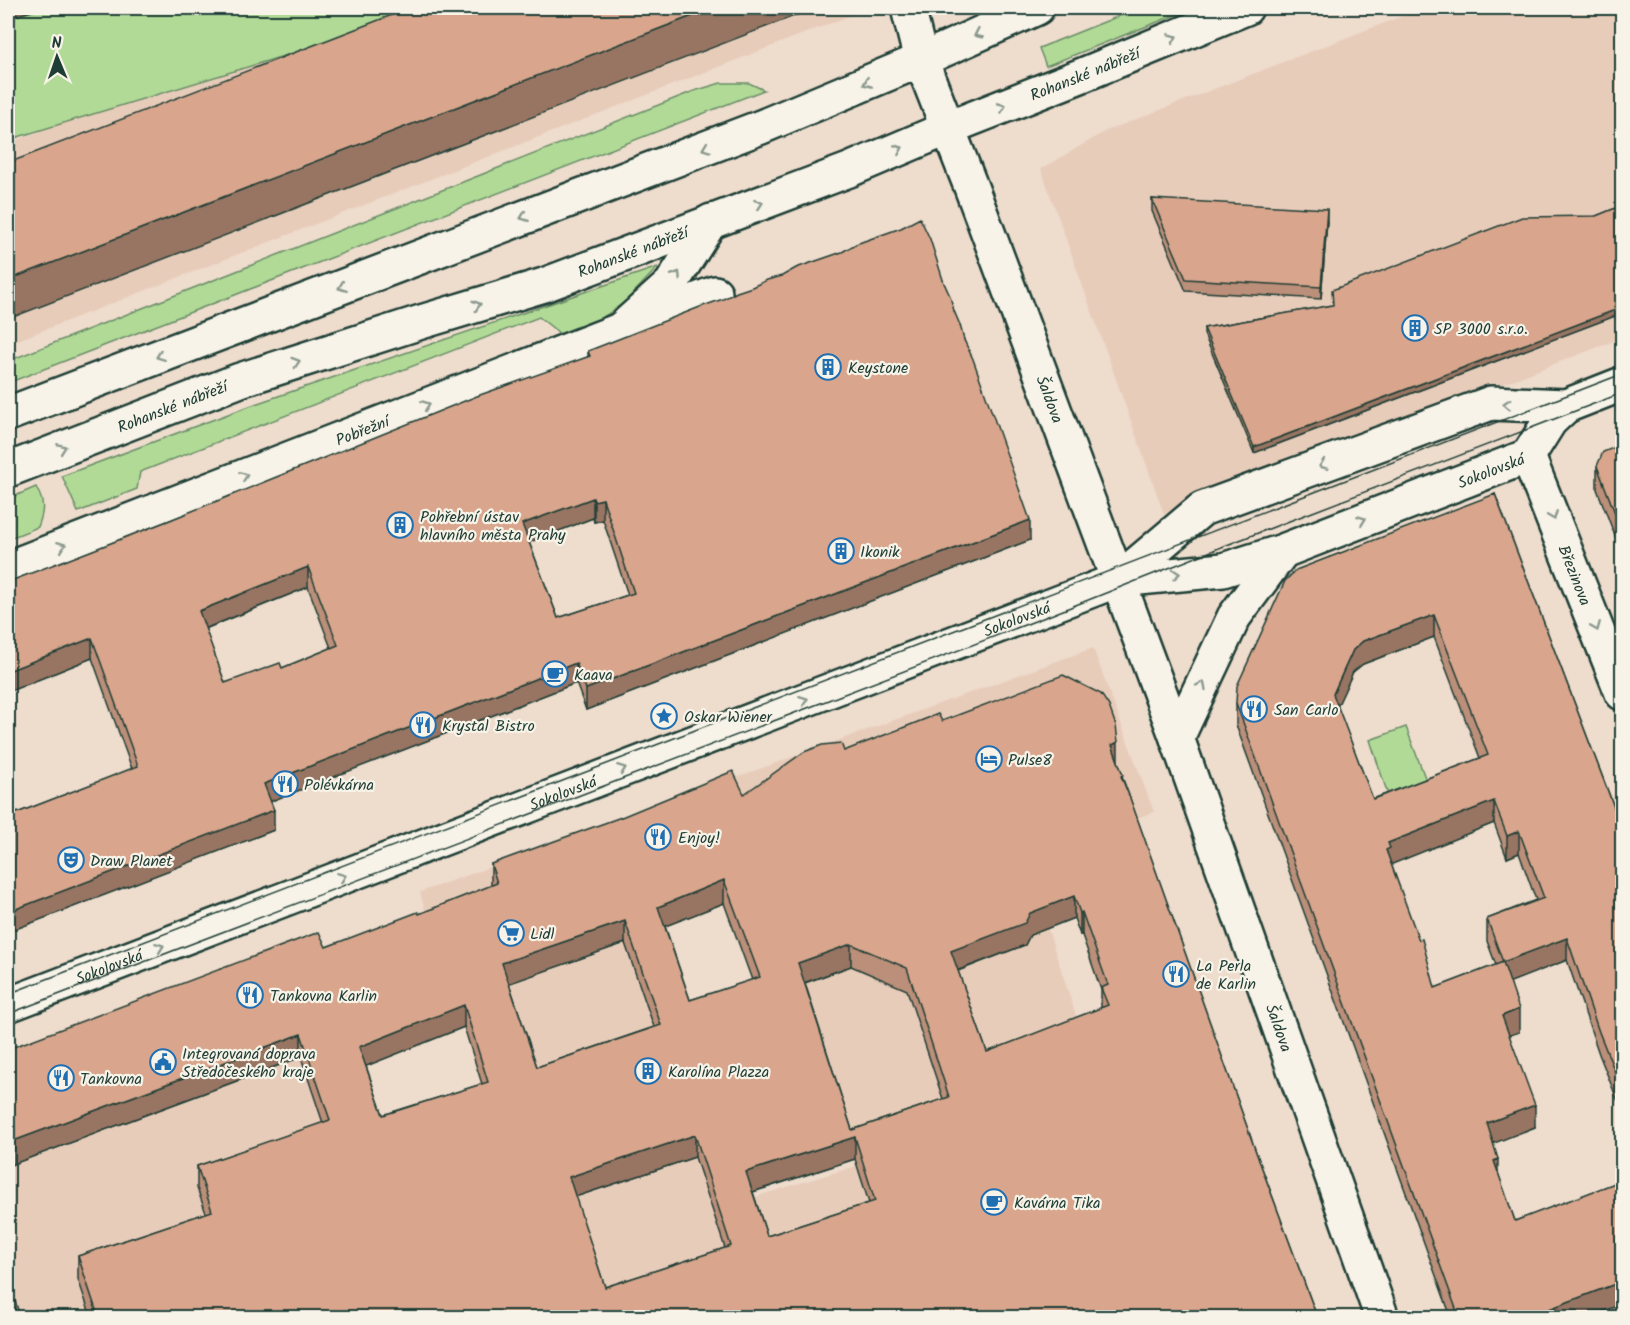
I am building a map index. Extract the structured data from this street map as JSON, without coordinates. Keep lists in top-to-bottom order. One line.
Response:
{"streets":{"street":["Rohanské nábřeží","Šaldova","Pobřežní","Sokolovská","Březinova"]},"crossings":[["Rohanské nábřeží","Šaldova"],["Šaldova","Sokolovská"],["Sokolovská","Březinova"]],"one_way":["Březinova"],"places":{"building":["SP 3000 s.r.o.","Keystone","Pohřební ústav hlavního města Prahy","Ikonik","Karolína Plazza"],"cafe":["Kaava","Kavárna Tika"],"restaurant":["San Carlo","Krystal Bistro","Polévkárna","Enjoy!","La Perla de Karlin","Tankovna Karlin","Tankovna"],"place":["Oskar Wiener"],"hotel":["Pulse8"],"theatre":["Draw Planet"],"supermarket":["Lidl"],"public building":["Integrovaná doprava Středočeského kraje"]},"north":"top"}
